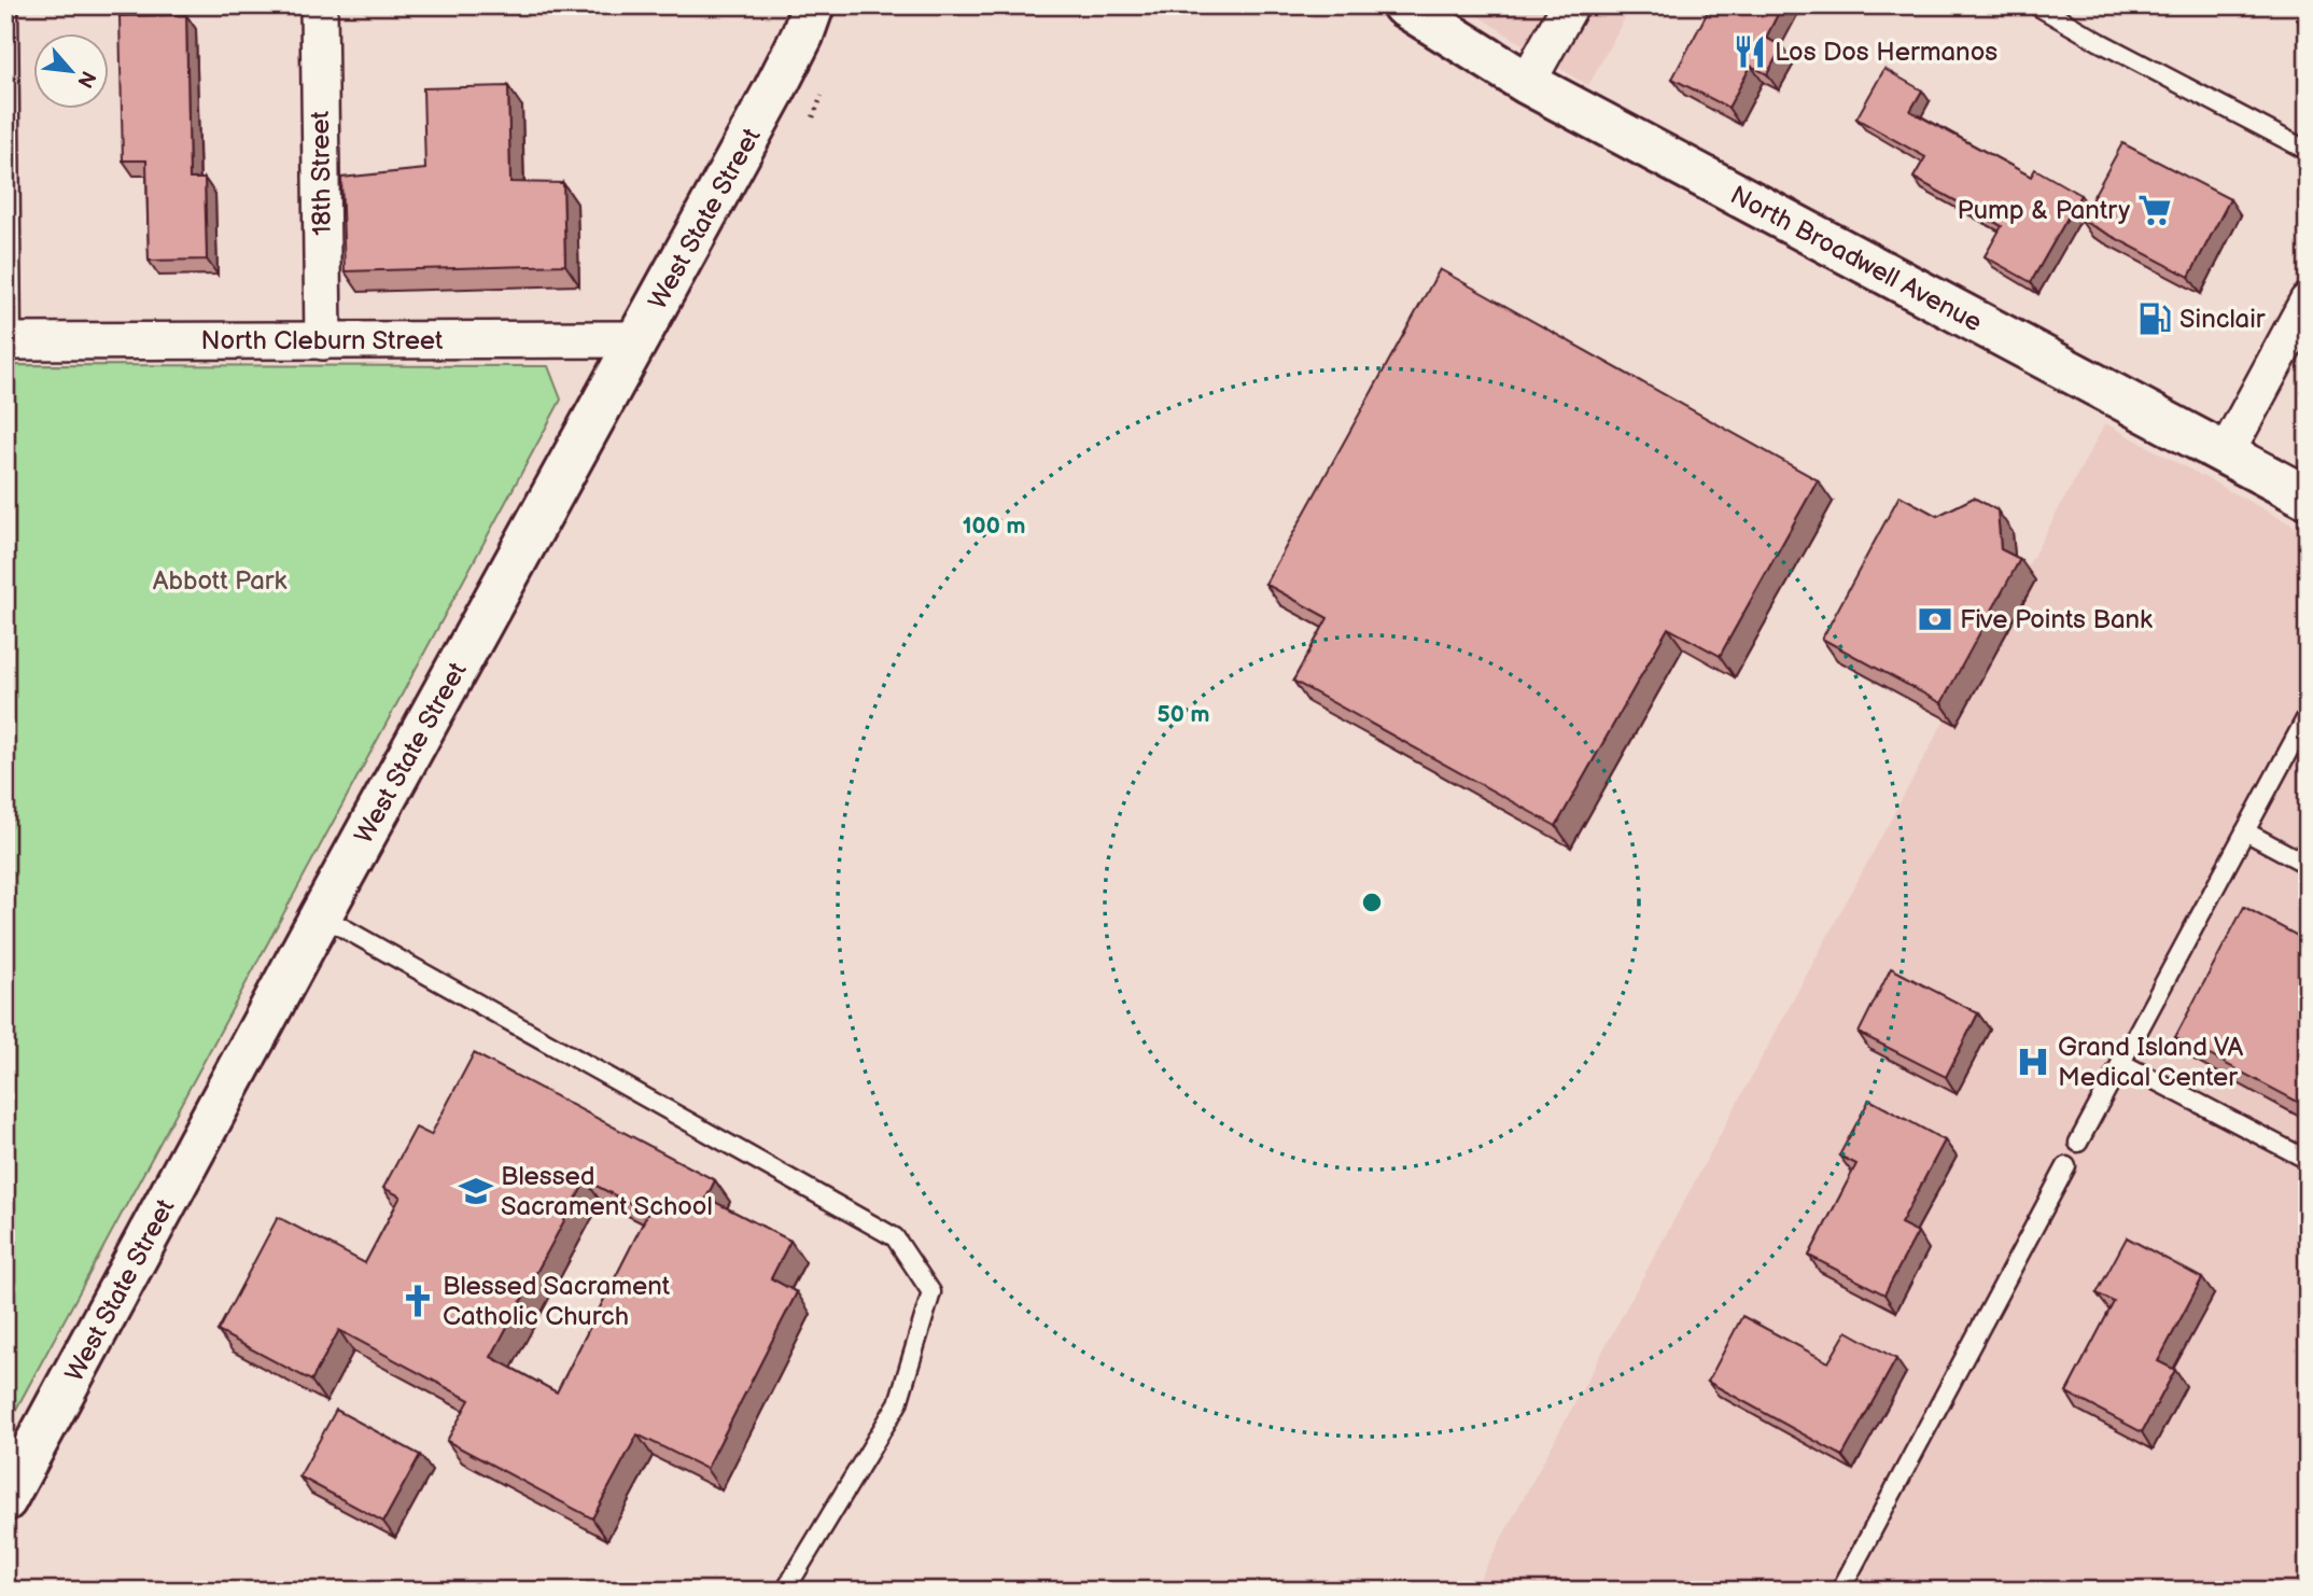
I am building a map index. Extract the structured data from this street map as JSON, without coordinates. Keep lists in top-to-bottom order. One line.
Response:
{"streets":{"street":["18th Street","West State Street","North Broadwell Avenue","North Cleburn Street"]},"crossings":[["18th Street","North Cleburn Street"],["West State Street","North Cleburn Street"]],"parks":["Abbott Park"],"places":{"restaurant":["Los Dos Hermanos"],"supermarket":["Pump & Pantry"],"fuel station":["Sinclair"],"bank":["Five Points Bank"],"hospital":["Grand Island VA Medical Center"],"school or university":["Blessed Sacrament School"],"church":["Blessed Sacrament Catholic Church"]},"north":"bottom right","rings":["100 m","50 m"]}
